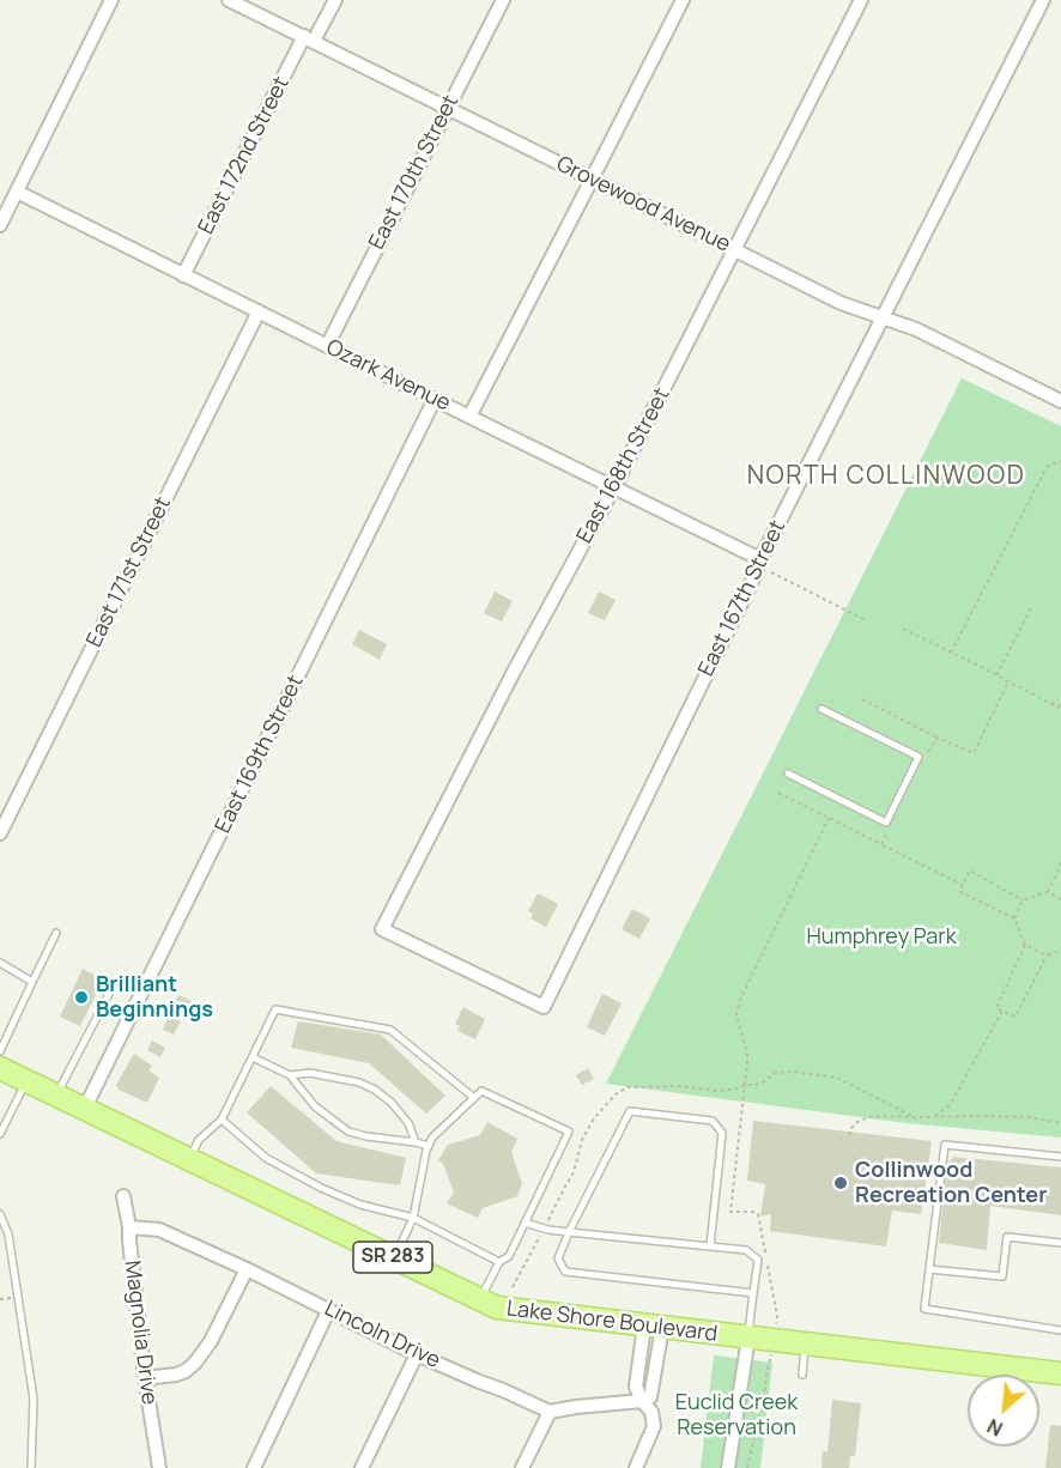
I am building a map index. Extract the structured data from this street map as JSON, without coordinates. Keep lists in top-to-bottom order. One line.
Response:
{"streets":{"main road":["SR 283","Lake Shore Boulevard"],"street":["East 172nd Street","East 170th Street","Grovewood Avenue","Ozark Avenue","East 168th Street","East 171st Street","East 167th Street","East 169th Street","Magnolia Drive","Lincoln Drive"]},"crossings":[["East 172nd Street","Grovewood Avenue"],["East 172nd Street","Ozark Avenue"],["East 170th Street","Grovewood Avenue"],["East 170th Street","Ozark Avenue"],["Grovewood Avenue","East 168th Street"],["Grovewood Avenue","East 167th Street"],["Ozark Avenue","East 168th Street"],["Ozark Avenue","East 171st Street"],["Ozark Avenue","East 167th Street"],["Ozark Avenue","East 169th Street"],["East 168th Street","East 167th Street"],["East 169th Street","Lake Shore Boulevard"],["Magnolia Drive","Lincoln Drive"]],"districts":["NORTH COLLINWOOD"],"parks":["Humphrey Park","Euclid Creek Reservation"],"places":["Brilliant Beginnings","Collinwood Recreation Center"],"north":"bottom left"}
